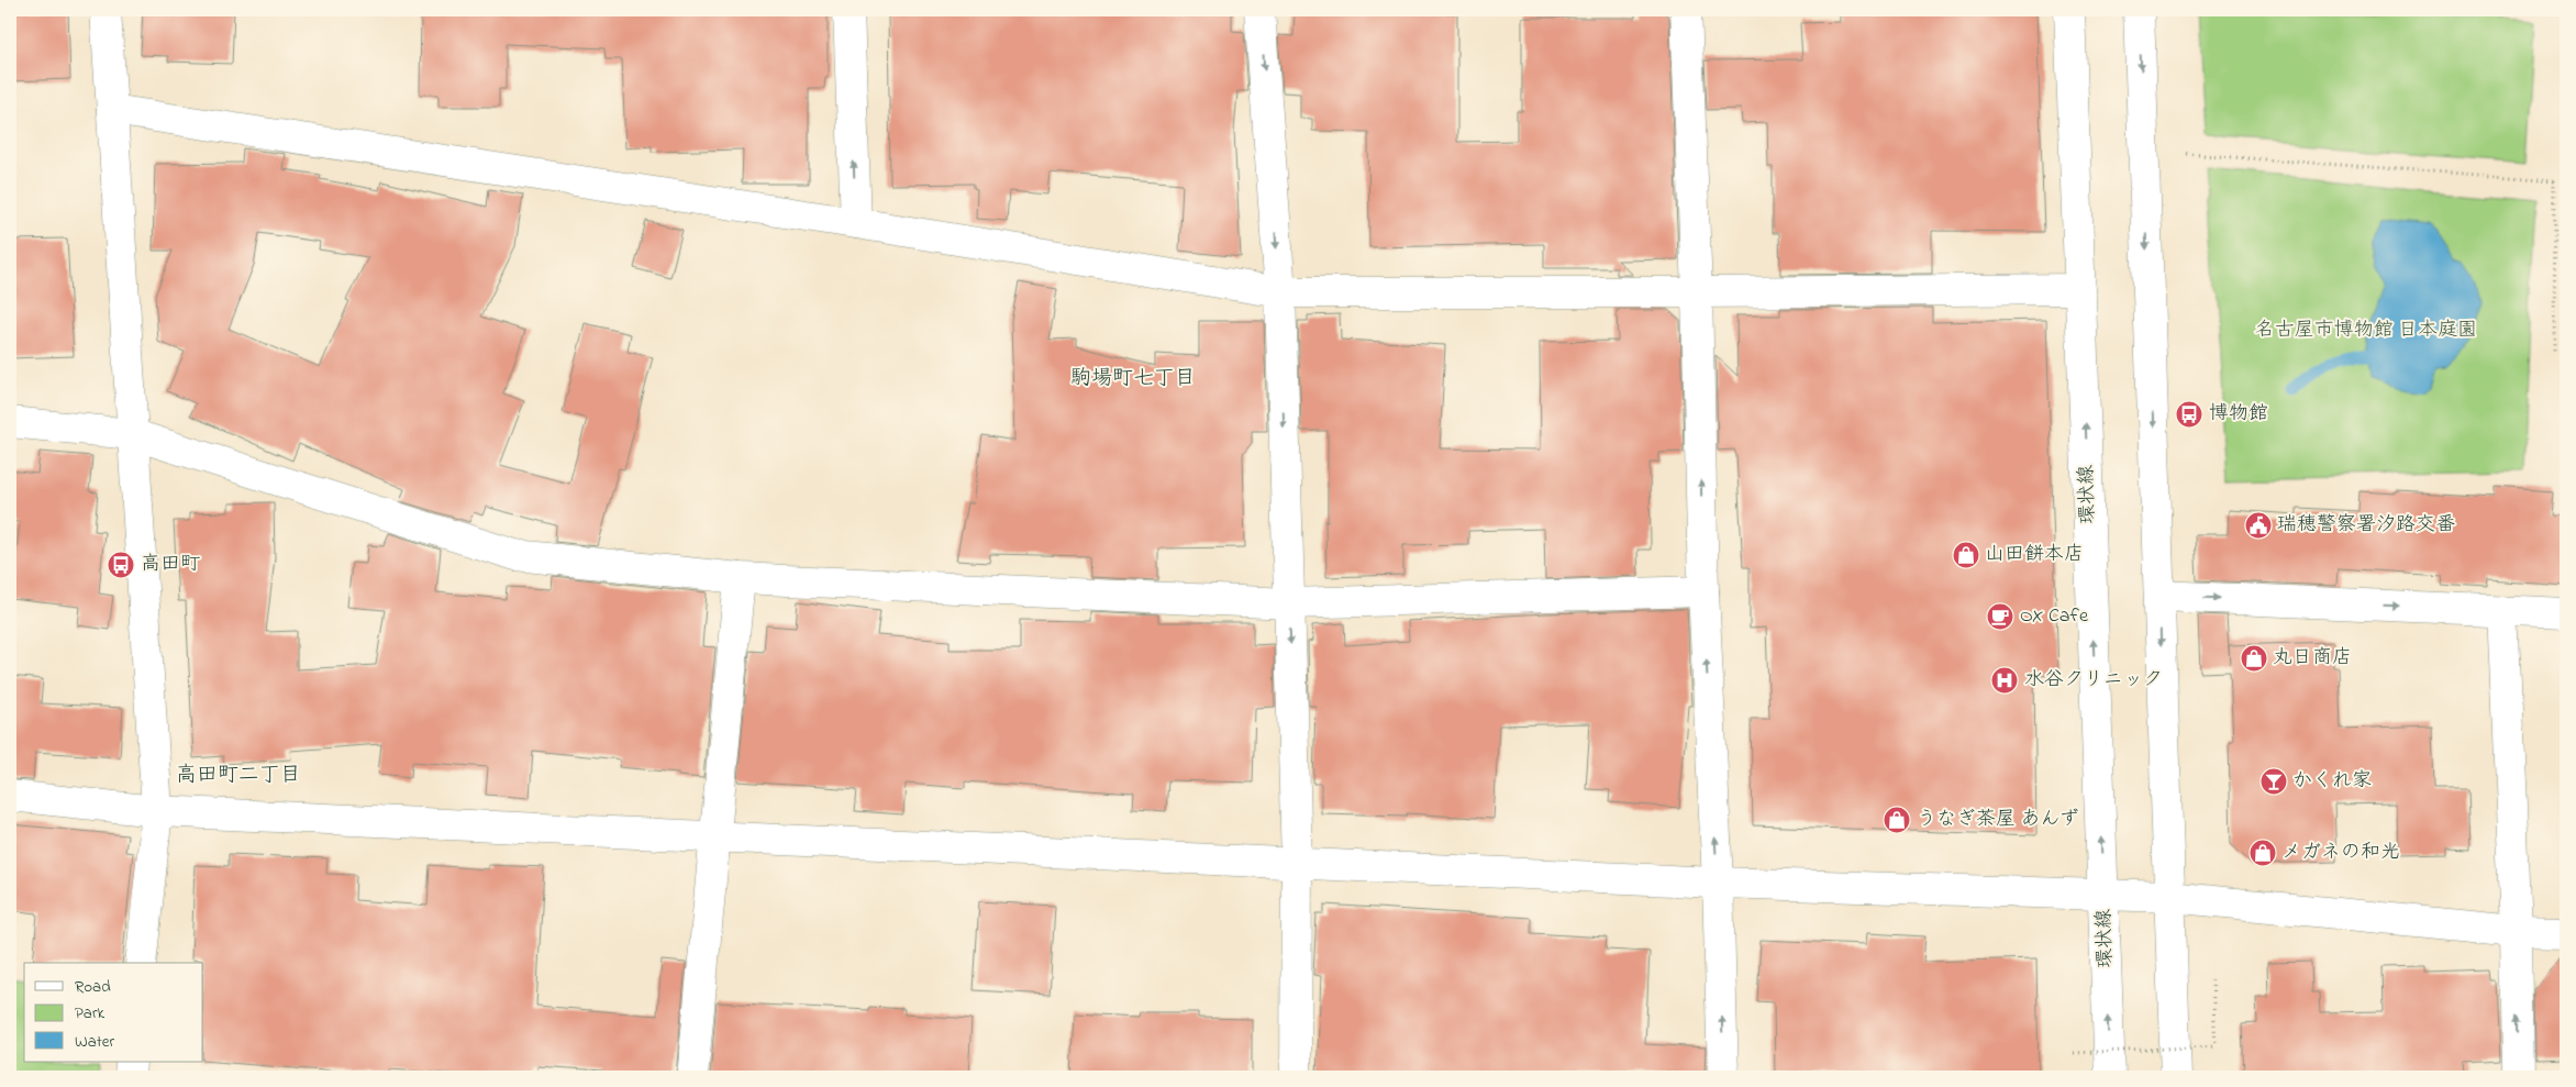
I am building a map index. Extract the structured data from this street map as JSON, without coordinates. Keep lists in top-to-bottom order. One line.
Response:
{"streets":{"street":["環状線"]},"districts":["駒場町七丁目","高田町二丁目"],"parks":["名古屋市博物館 日本庭園"],"places":{"bus stop":["博物館","高田町"],"public building":["瑞穂警察署汐路交番"],"shop":["山田餅本店","丸日商店","うなぎ茶屋 あんず","メガネの和光"],"cafe":["OX Cafe"],"hospital":["水谷クリニック"],"bar":["かくれ家"]},"legend":["Road","Park","Water"]}
